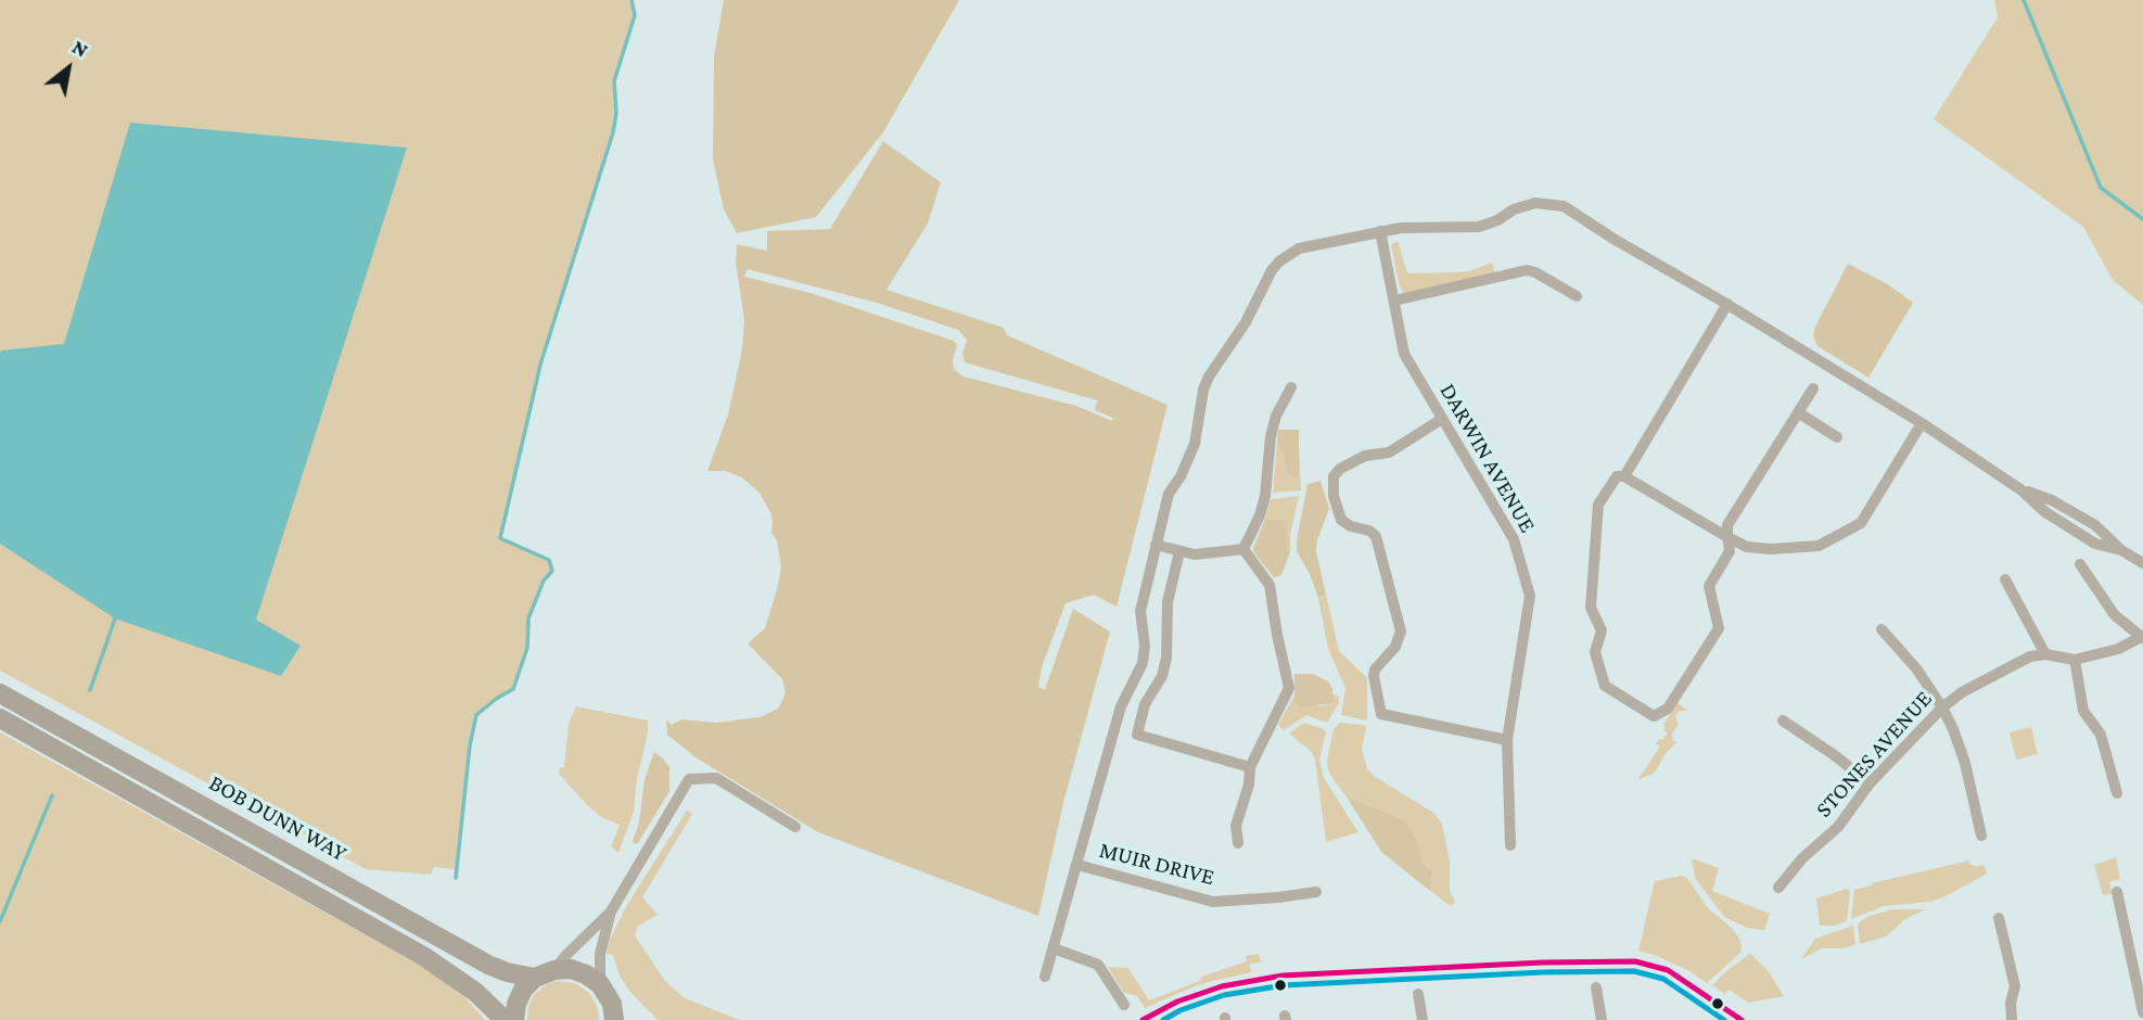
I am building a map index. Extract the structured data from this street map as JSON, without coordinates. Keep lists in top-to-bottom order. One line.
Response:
{"streets":{"main road":["BOB DUNN WAY"],"street":["DARWIN AVENUE","STONES AVENUE","MUIR DRIVE"]},"north":"top right"}
